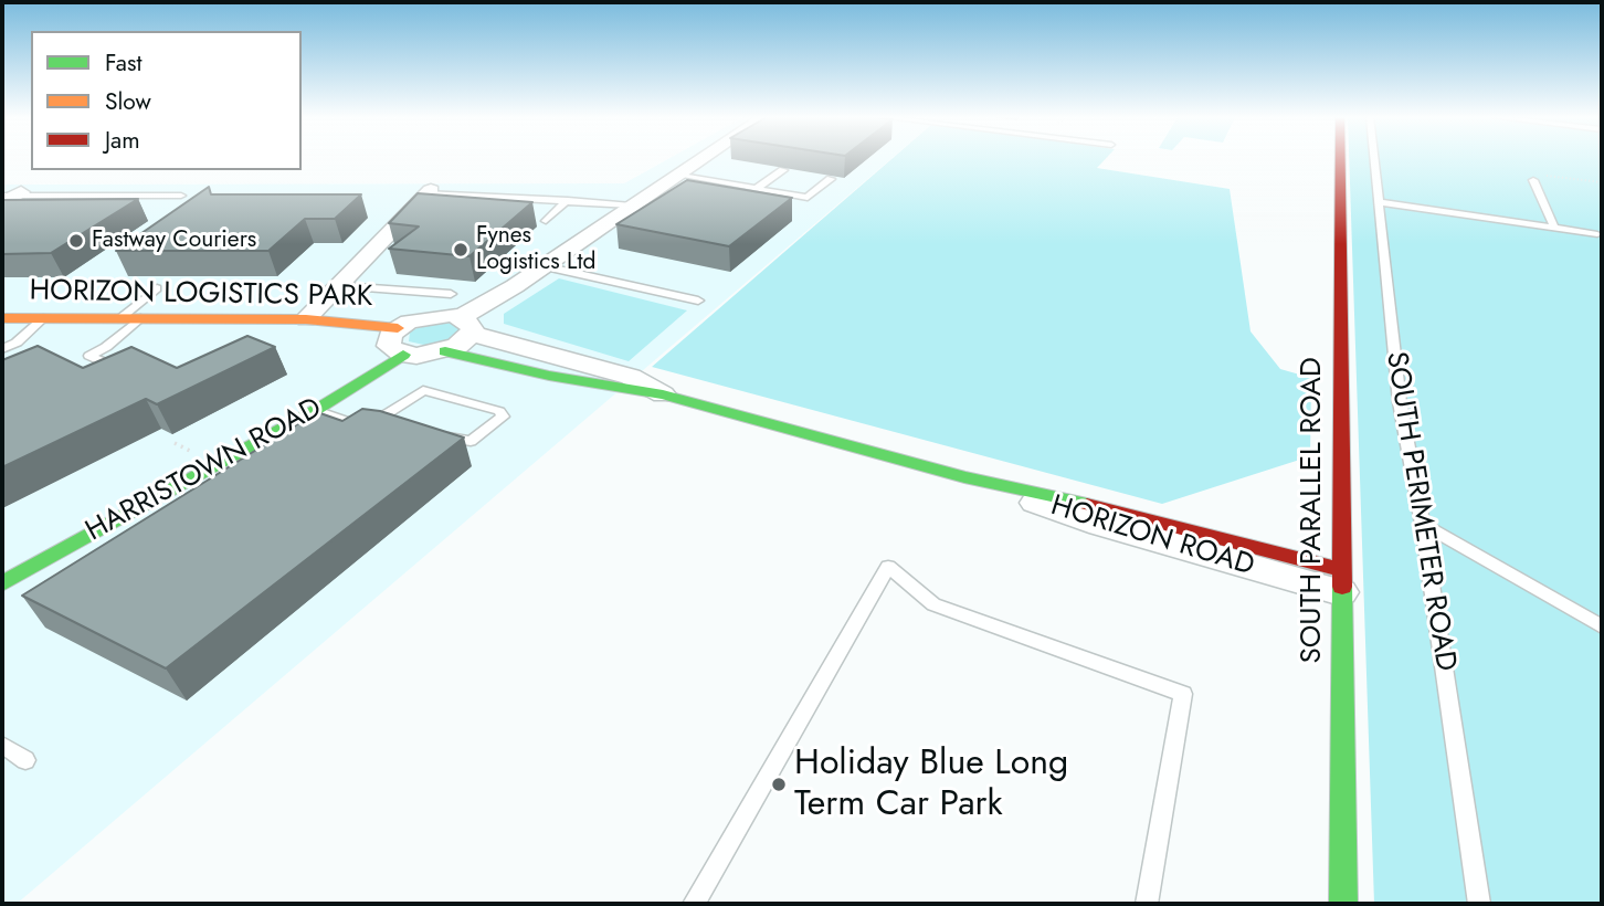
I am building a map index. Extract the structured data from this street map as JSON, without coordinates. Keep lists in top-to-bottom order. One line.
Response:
{"streets":{"main road":["HORIZON LOGISTICS PARK","HARRISTOWN ROAD","SOUTH PARALLEL ROAD","HORIZON ROAD"],"lane":["SOUTH PERIMETER ROAD"]},"crossings":[["HORIZON LOGISTICS PARK","HARRISTOWN ROAD"],["HARRISTOWN ROAD","HORIZON ROAD"],["SOUTH PARALLEL ROAD","HORIZON ROAD"]],"places":["Fastway Couriers","Fynes Logistics Ltd","Holiday Blue Long Term Car Park"],"legend":["Fast","Slow","Jam"]}
